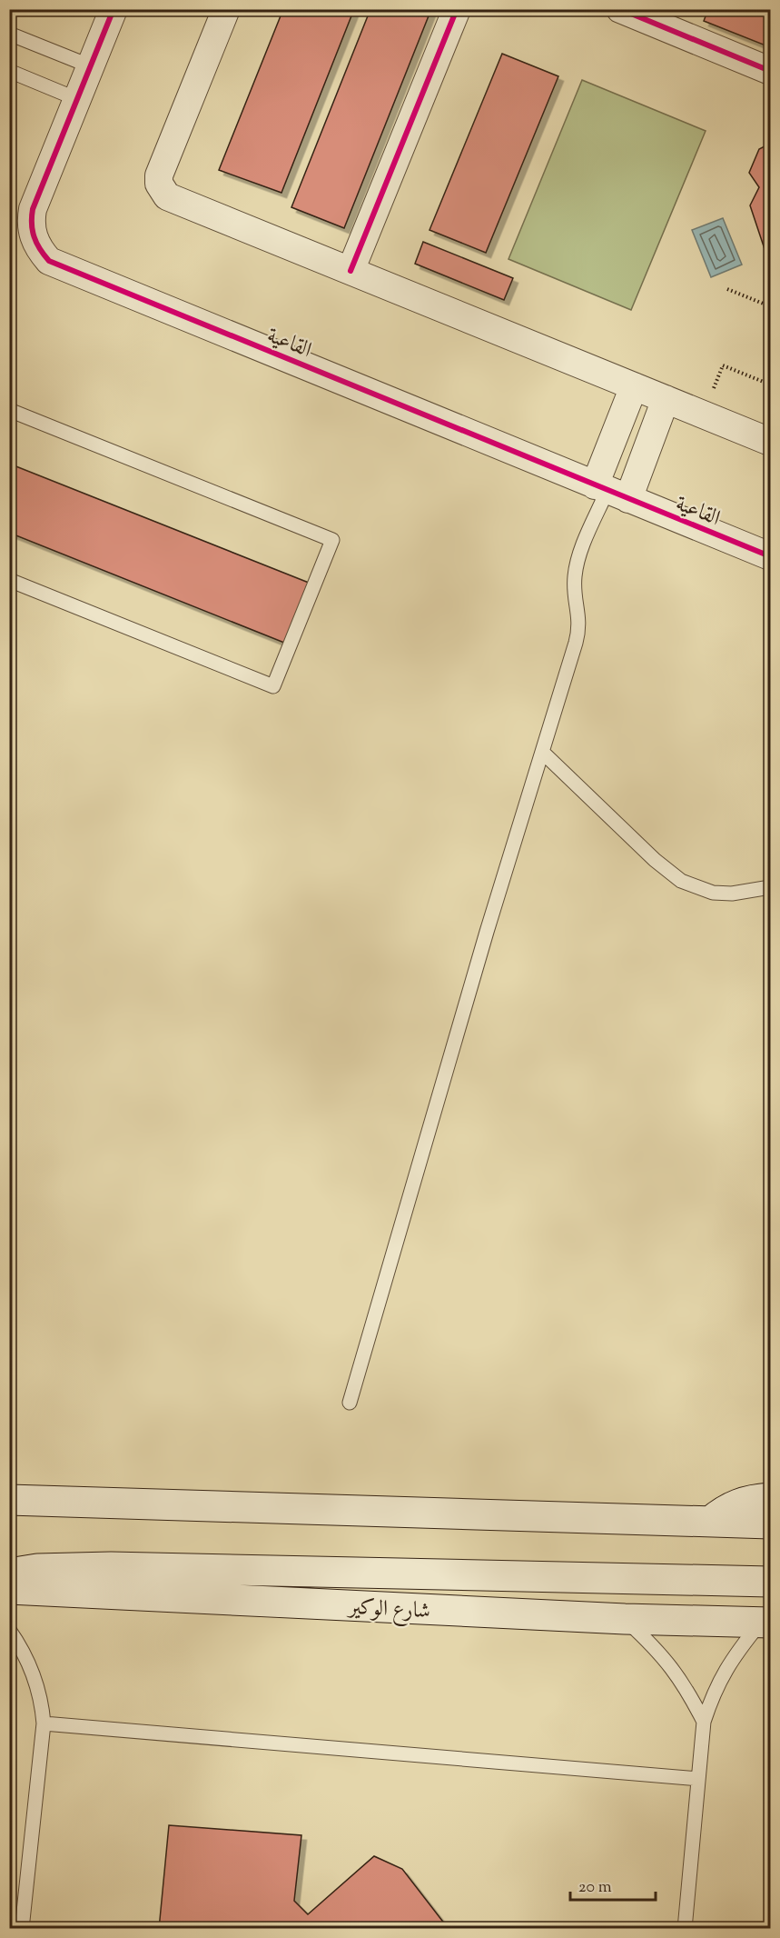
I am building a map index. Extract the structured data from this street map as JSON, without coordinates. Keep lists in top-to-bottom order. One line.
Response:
{"streets":{"main road":["شارع الوكير"],"street":["القاعية"]},"scale_bar":"20 m"}
